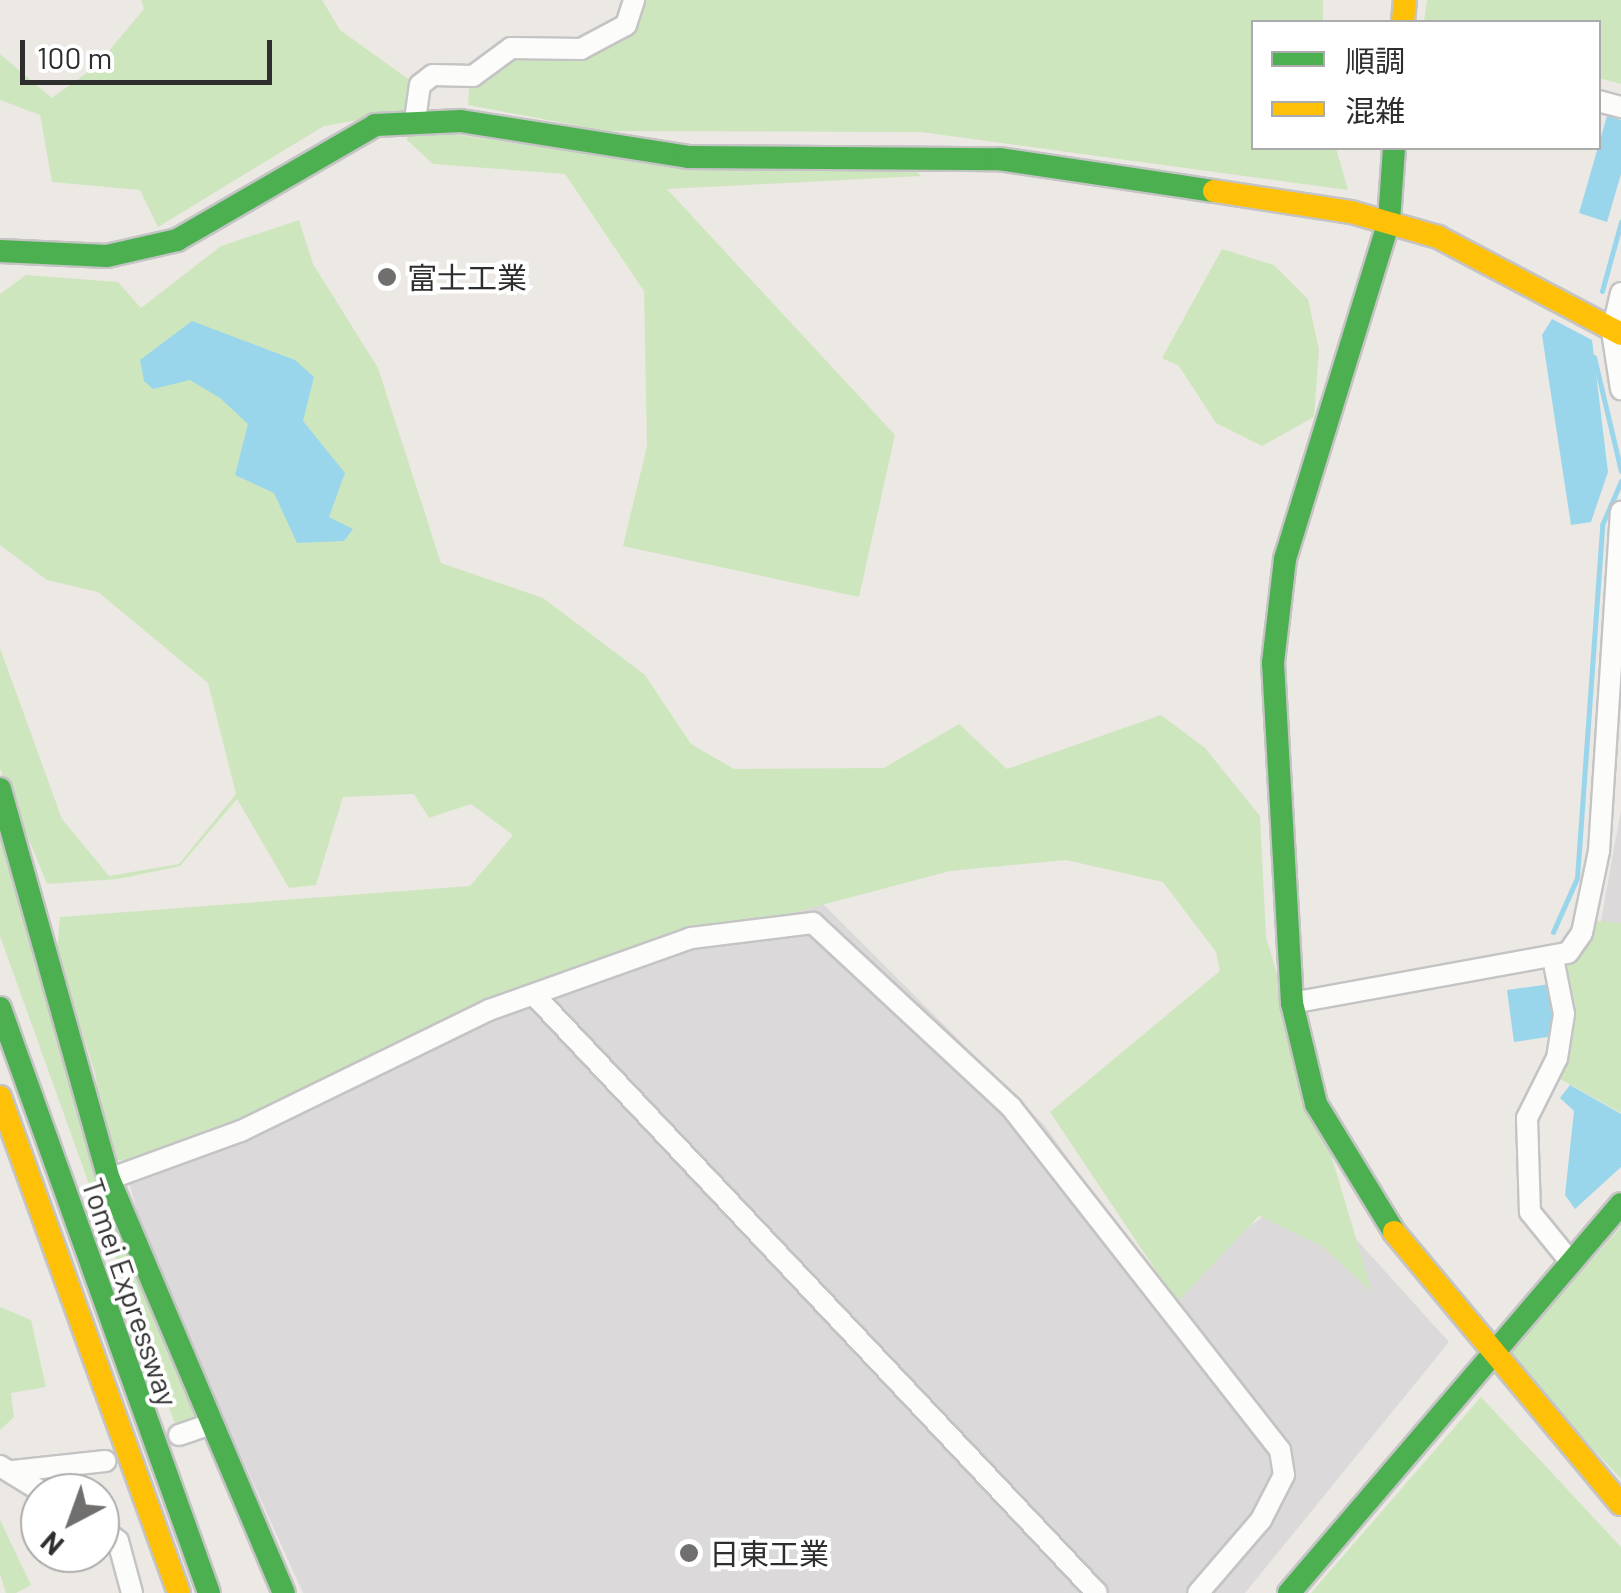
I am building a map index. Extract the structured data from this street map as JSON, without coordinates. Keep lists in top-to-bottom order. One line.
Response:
{"streets":{"main road":["Tomei Expressway"]},"places":["富士工業","日東工業"],"legend":["順調","混雑"],"scale_bar":"100 m","north":"bottom left"}
